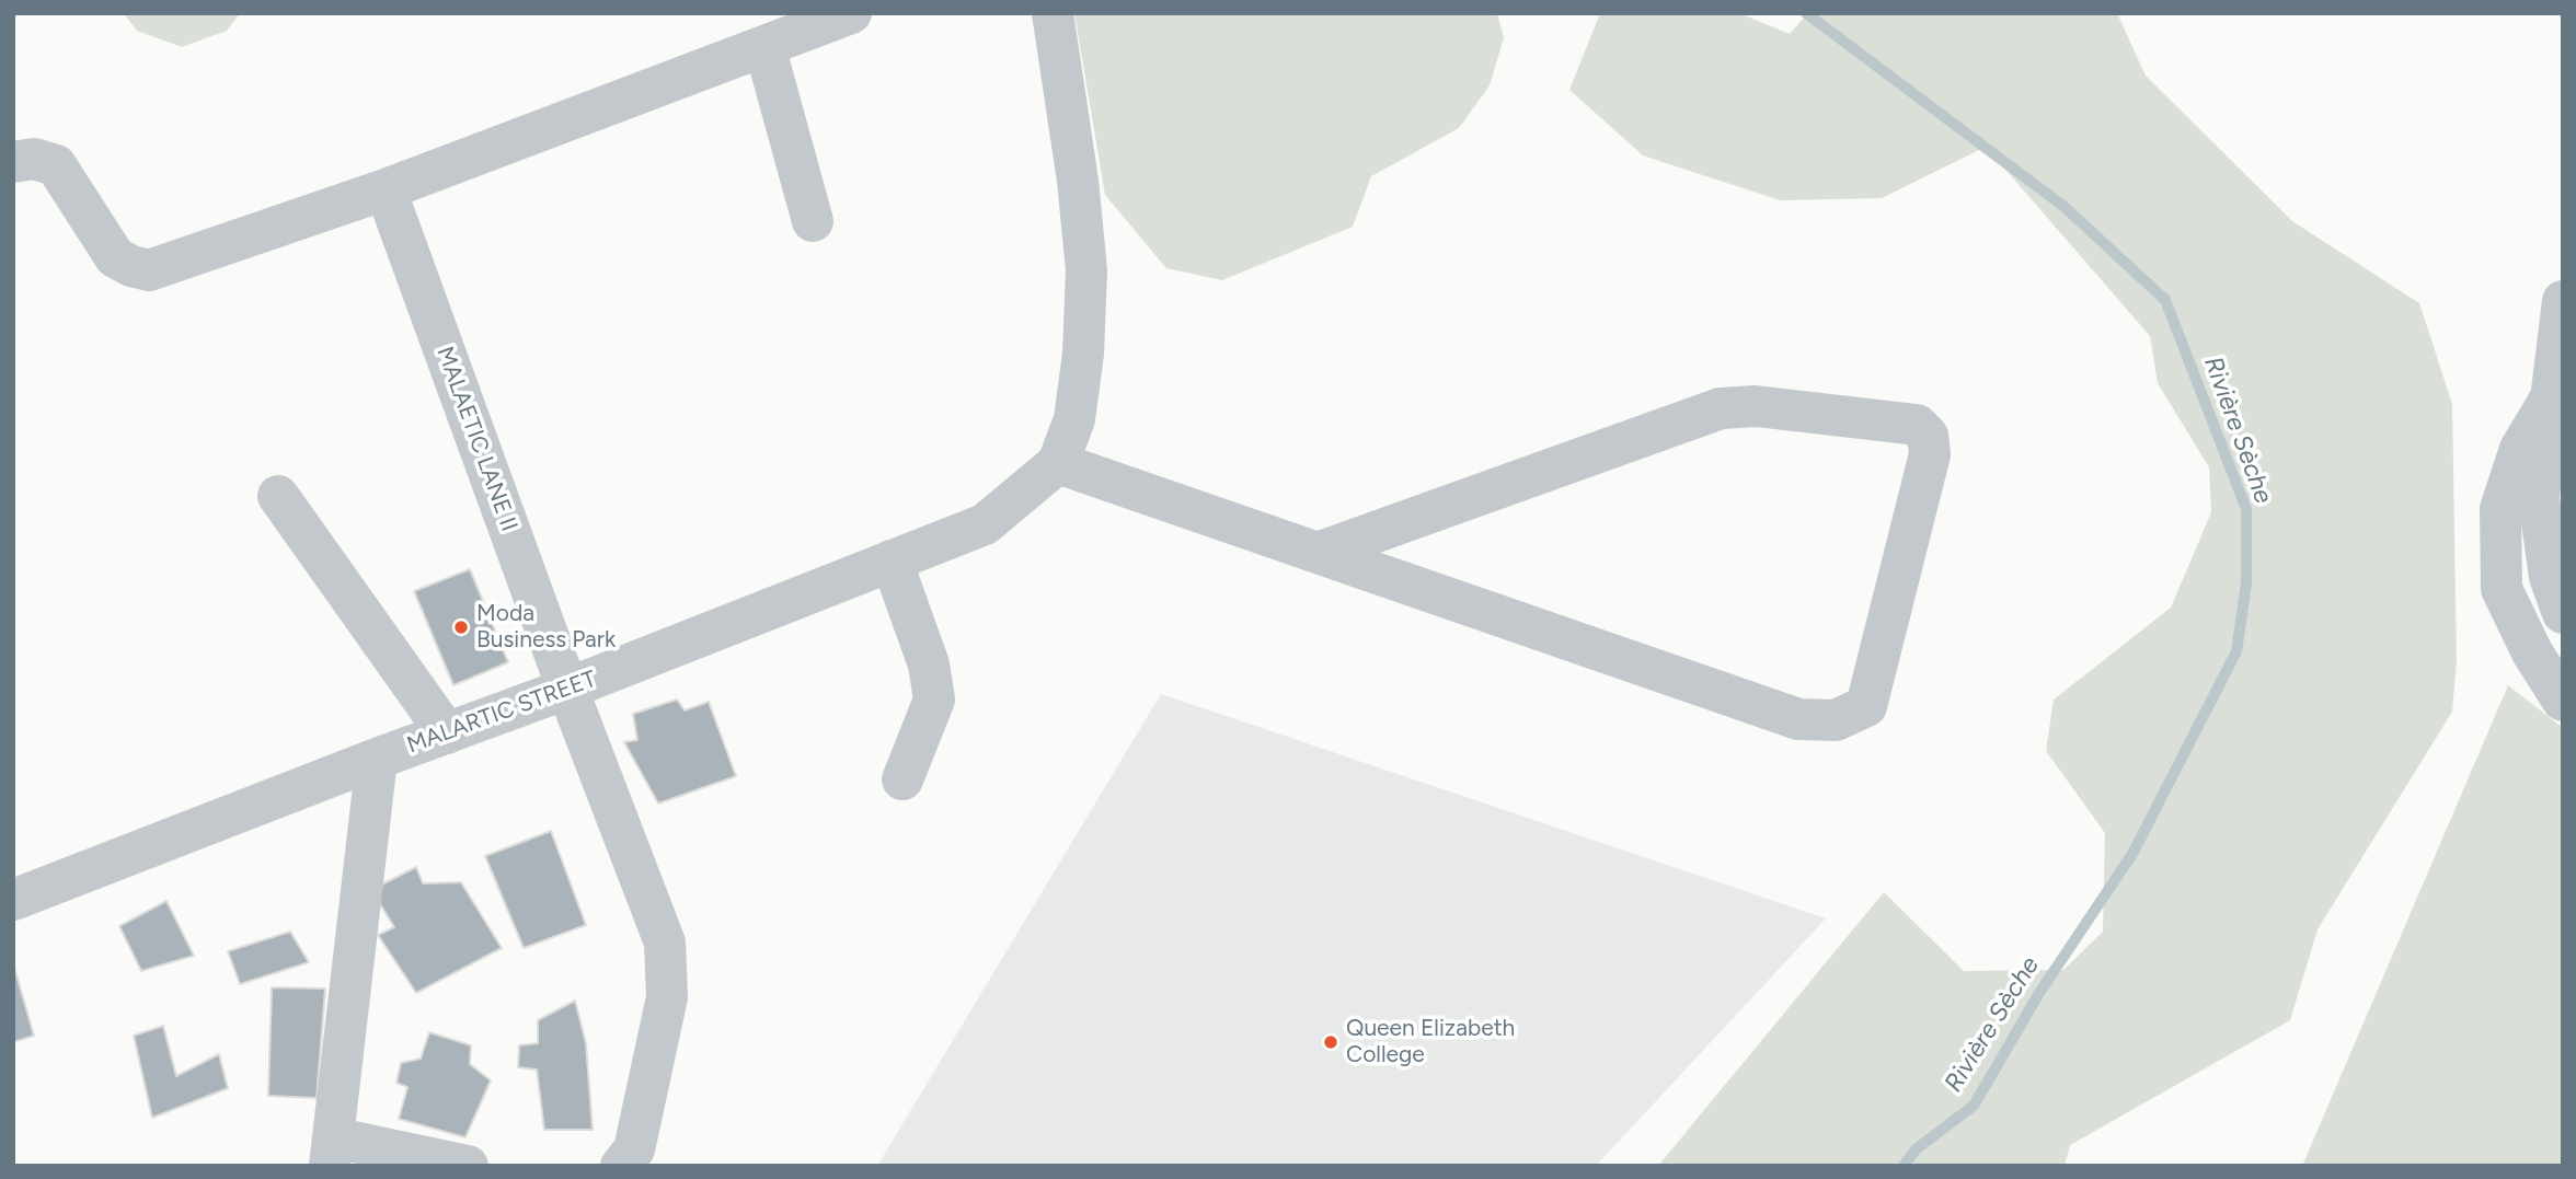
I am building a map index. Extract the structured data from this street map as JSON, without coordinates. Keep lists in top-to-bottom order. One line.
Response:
{"streets":{"street":["MALAETIC LANE II","MALARTIC STREET"]},"crossings":[["MALAETIC LANE II","MALARTIC STREET"]],"water":["Rivière Sèche"],"places":["Moda Business Park","Queen Elizabeth College"]}
